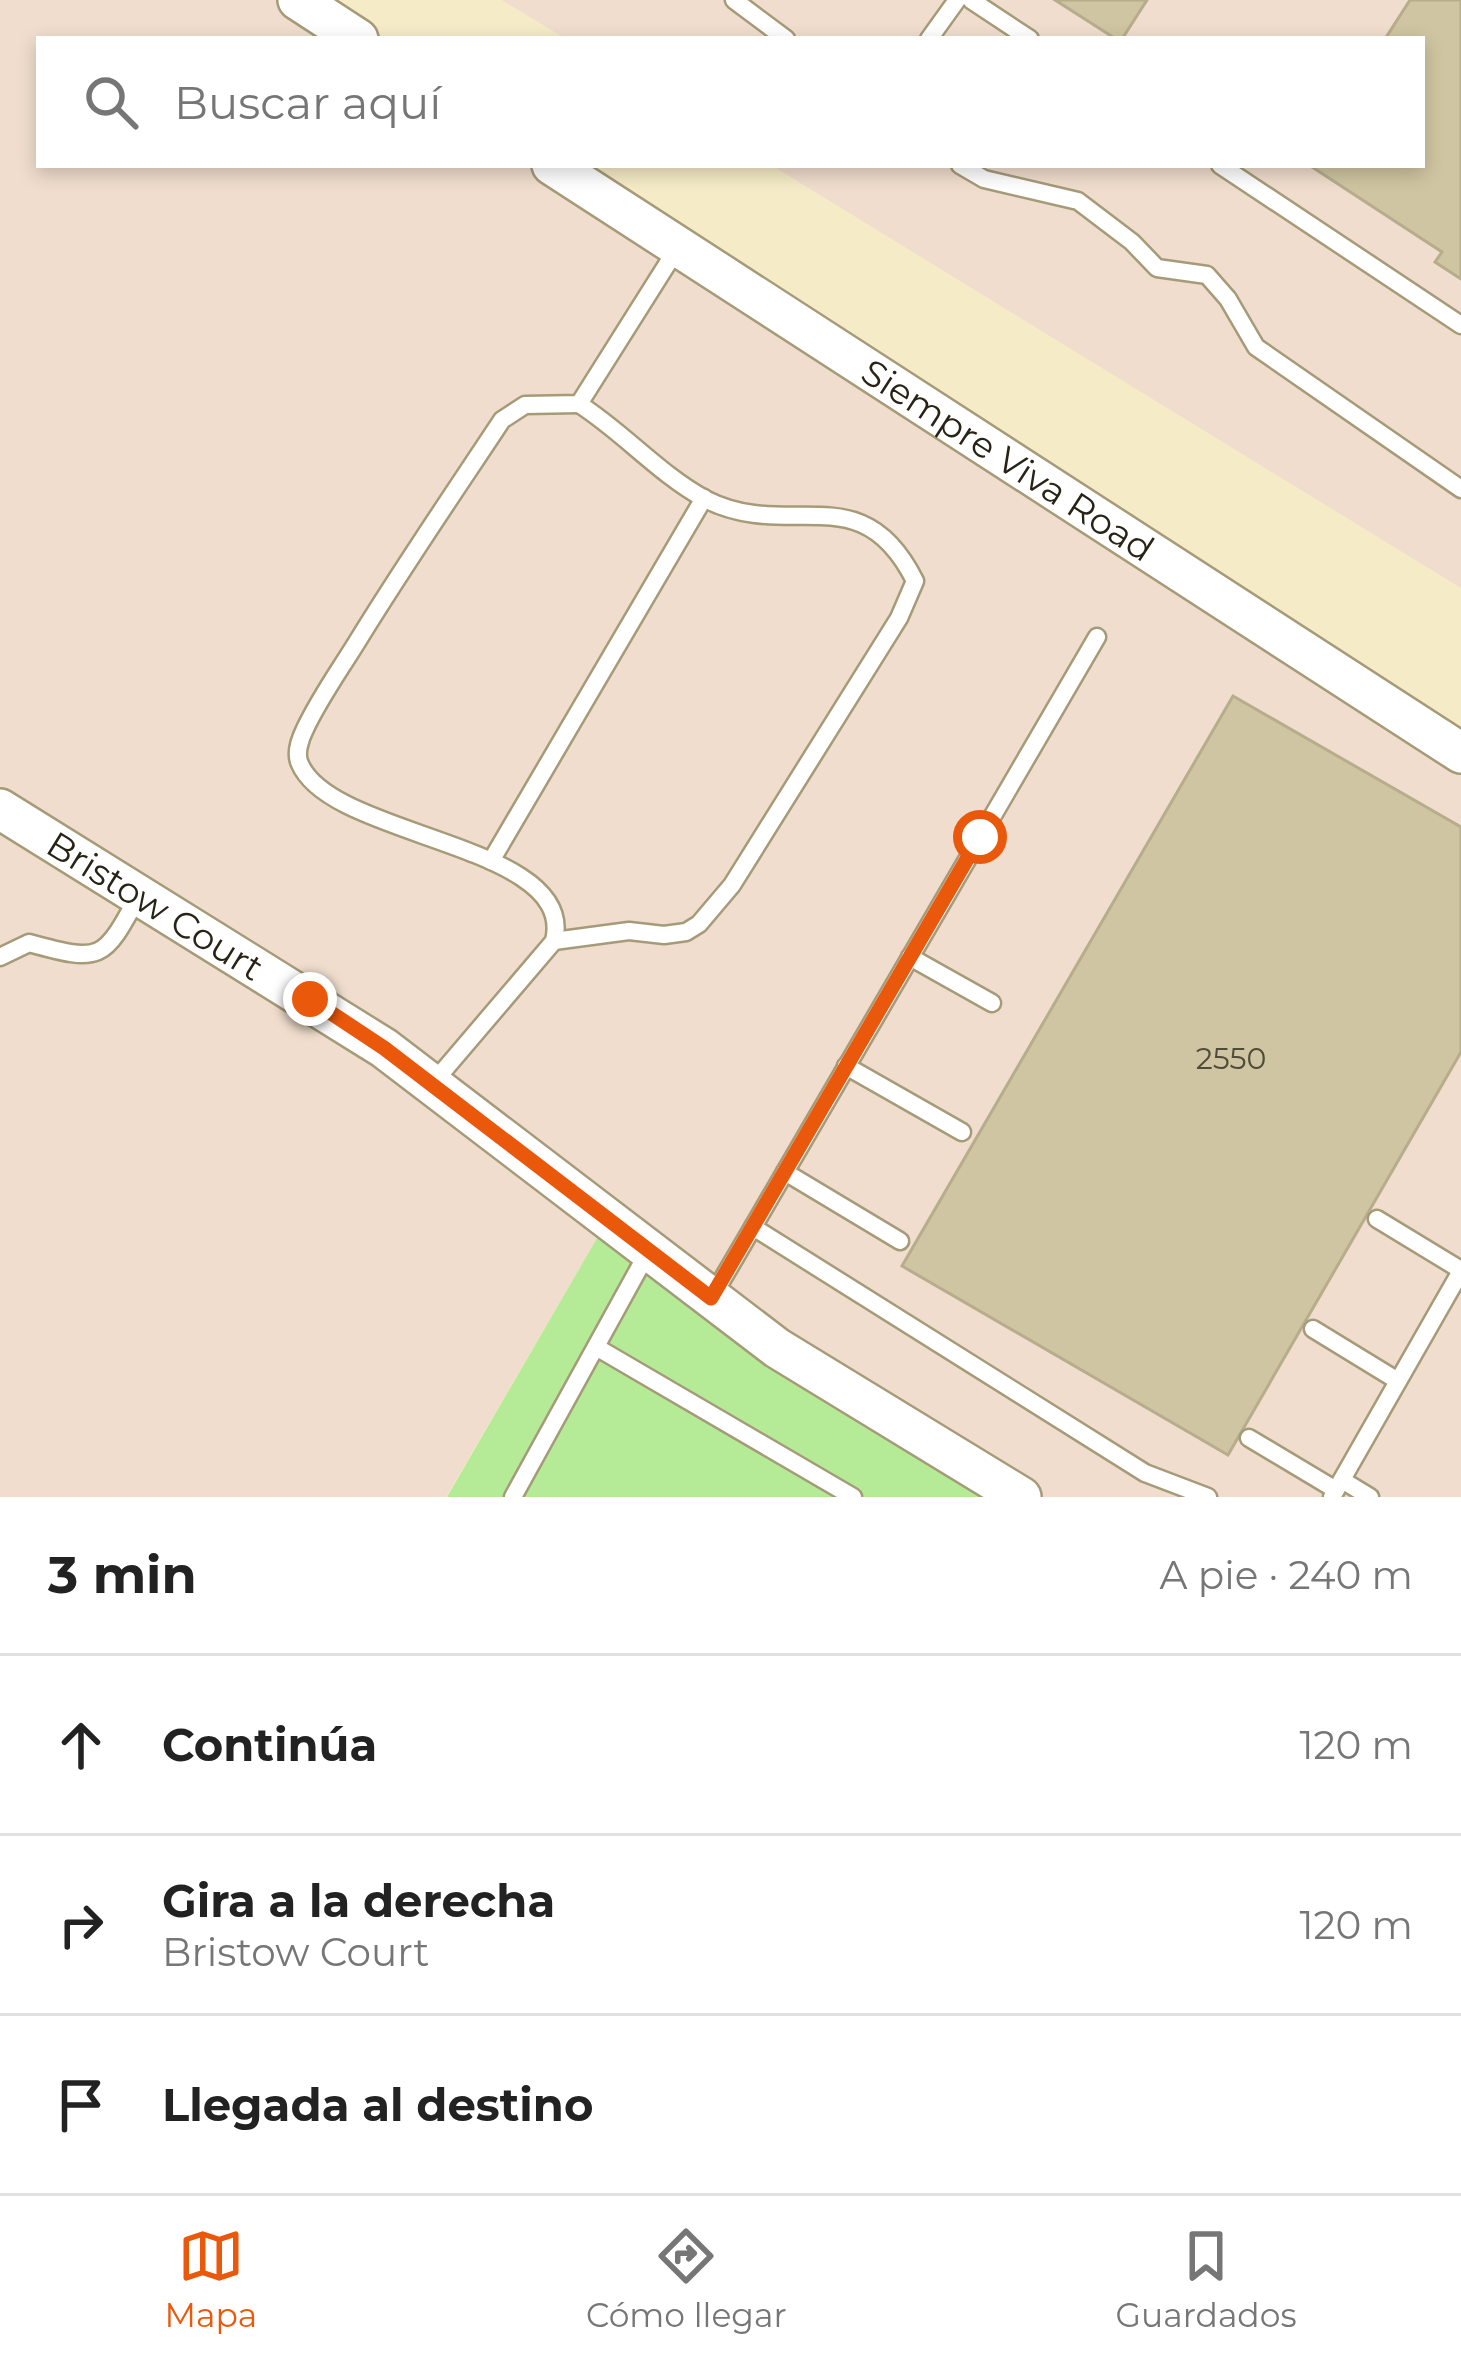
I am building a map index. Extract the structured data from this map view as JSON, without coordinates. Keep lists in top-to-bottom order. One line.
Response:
{"streets":{"street":["Siempre Viva Road","Bristow Court"]},"house_numbers":["2550"],"page":{"search":"Buscar aquí","heading":["3 min","A pie · 240 m"],"list":[["Continúa","120 m"],["Gira a la derecha","Bristow Court","120 m"],"Llegada al destino"],"nav":["Mapa","Cómo llegar","Guardados"]}}
